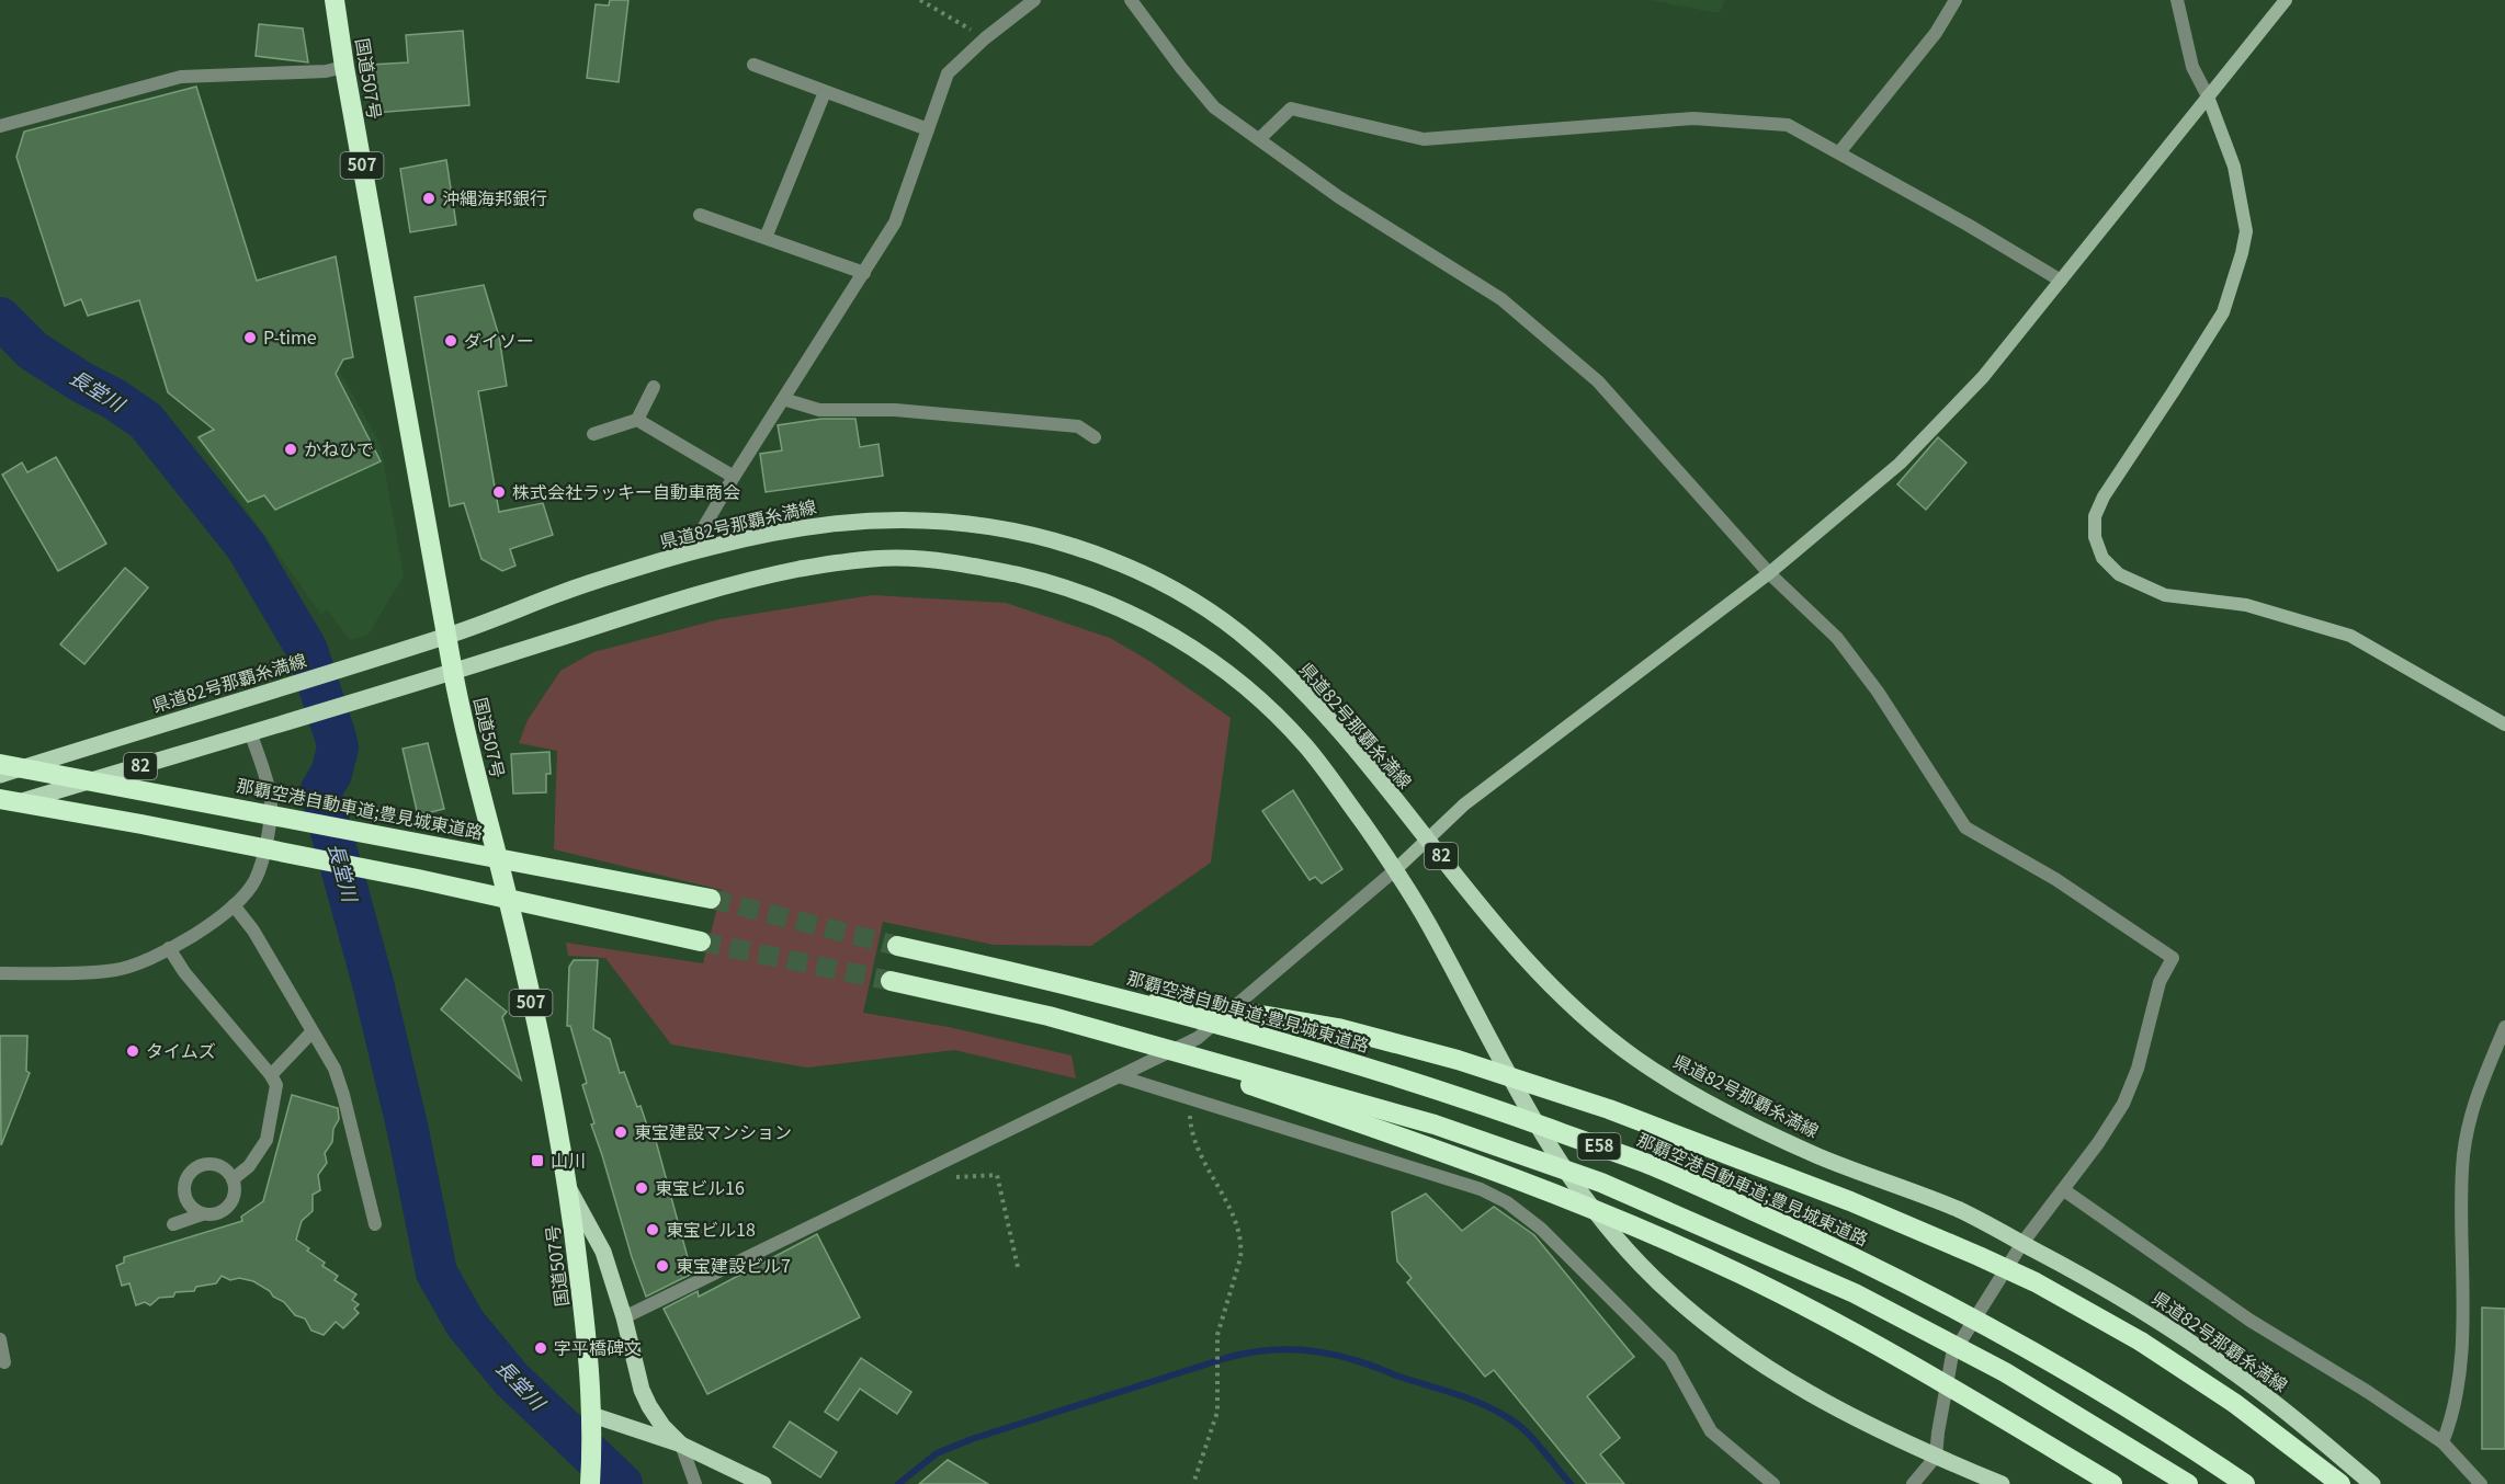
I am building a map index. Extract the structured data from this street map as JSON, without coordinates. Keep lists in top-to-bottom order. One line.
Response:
{"streets":{"highway":["国道507号","507","那覇空港自動車道;豊見城東道路","E58"],"main road":["県道82号那覇糸満線","82"]},"crossings":[["国道507号","県道82号那覇糸満線"],["国道507号","82"]],"water":["長堂川"],"places":{"other":["沖縄海邦銀行","P-time","ダイソー","かねひで","株式会社ラッキー自動車商会","タイムズ","東宝建設マンション","東宝ビル16","東宝ビル18","東宝建設ビル7","字平橋碑文"],"transit":["山川"]}}
